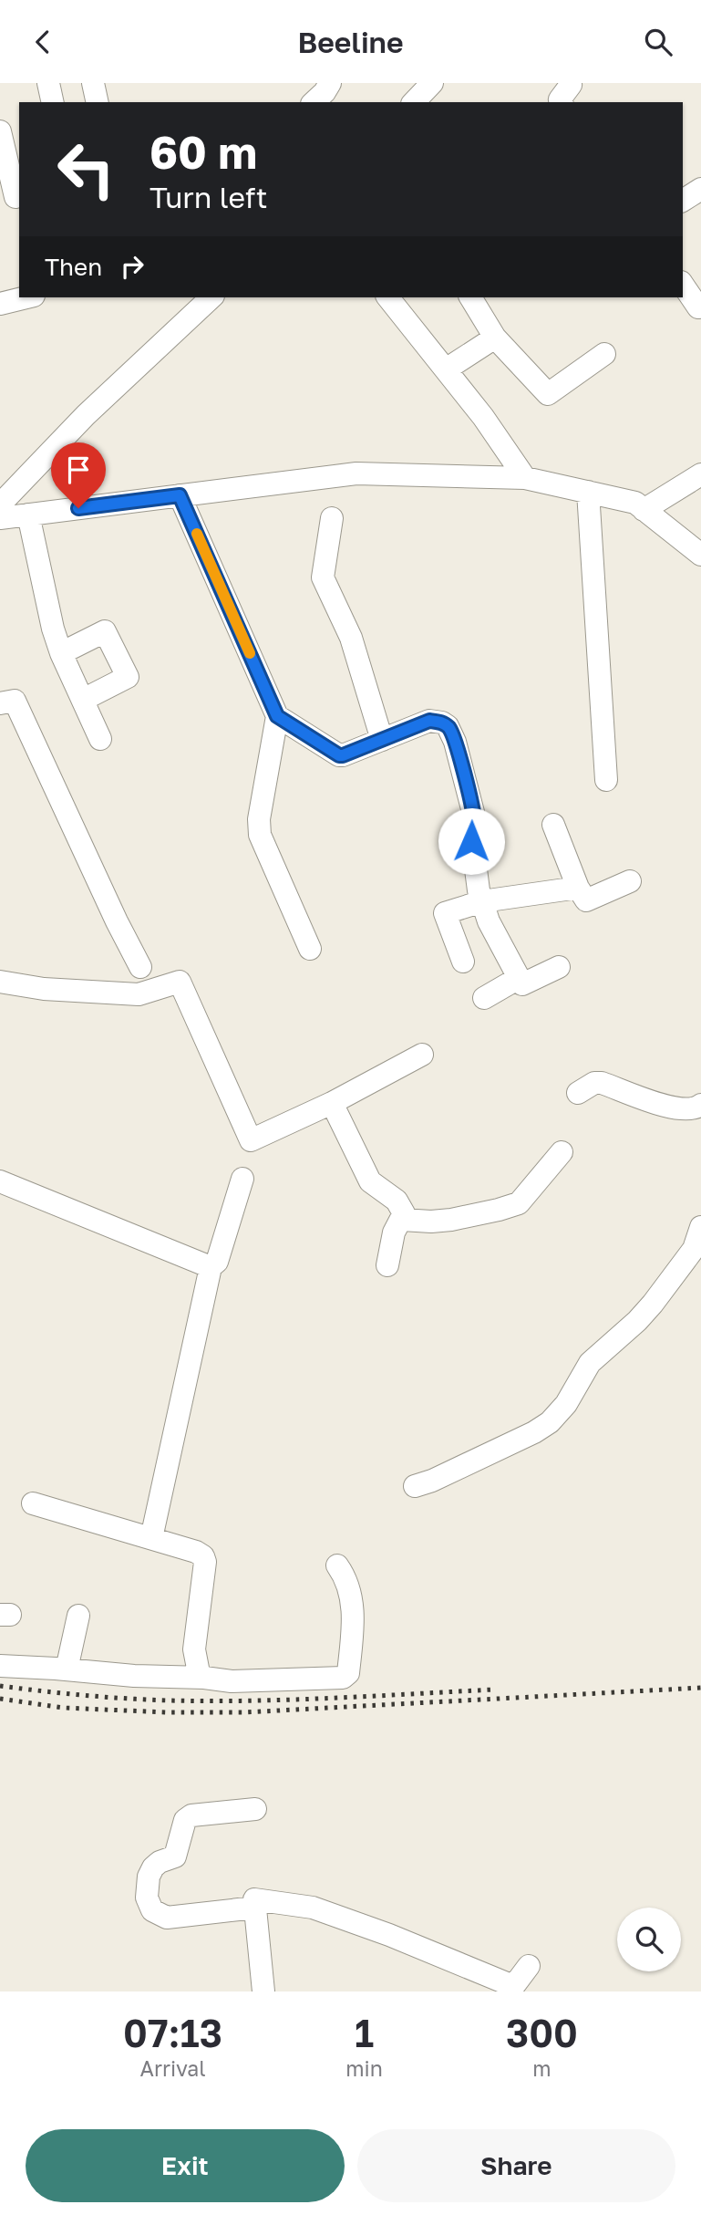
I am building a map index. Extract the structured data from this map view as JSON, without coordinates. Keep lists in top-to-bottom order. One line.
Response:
{"page":{"header":"Beeline","turn":["60 m","Turn left"],"then":"Then","eta":["07:13","Arrival","1","min","300","m"],"buttons":["Exit","Share"]}}
